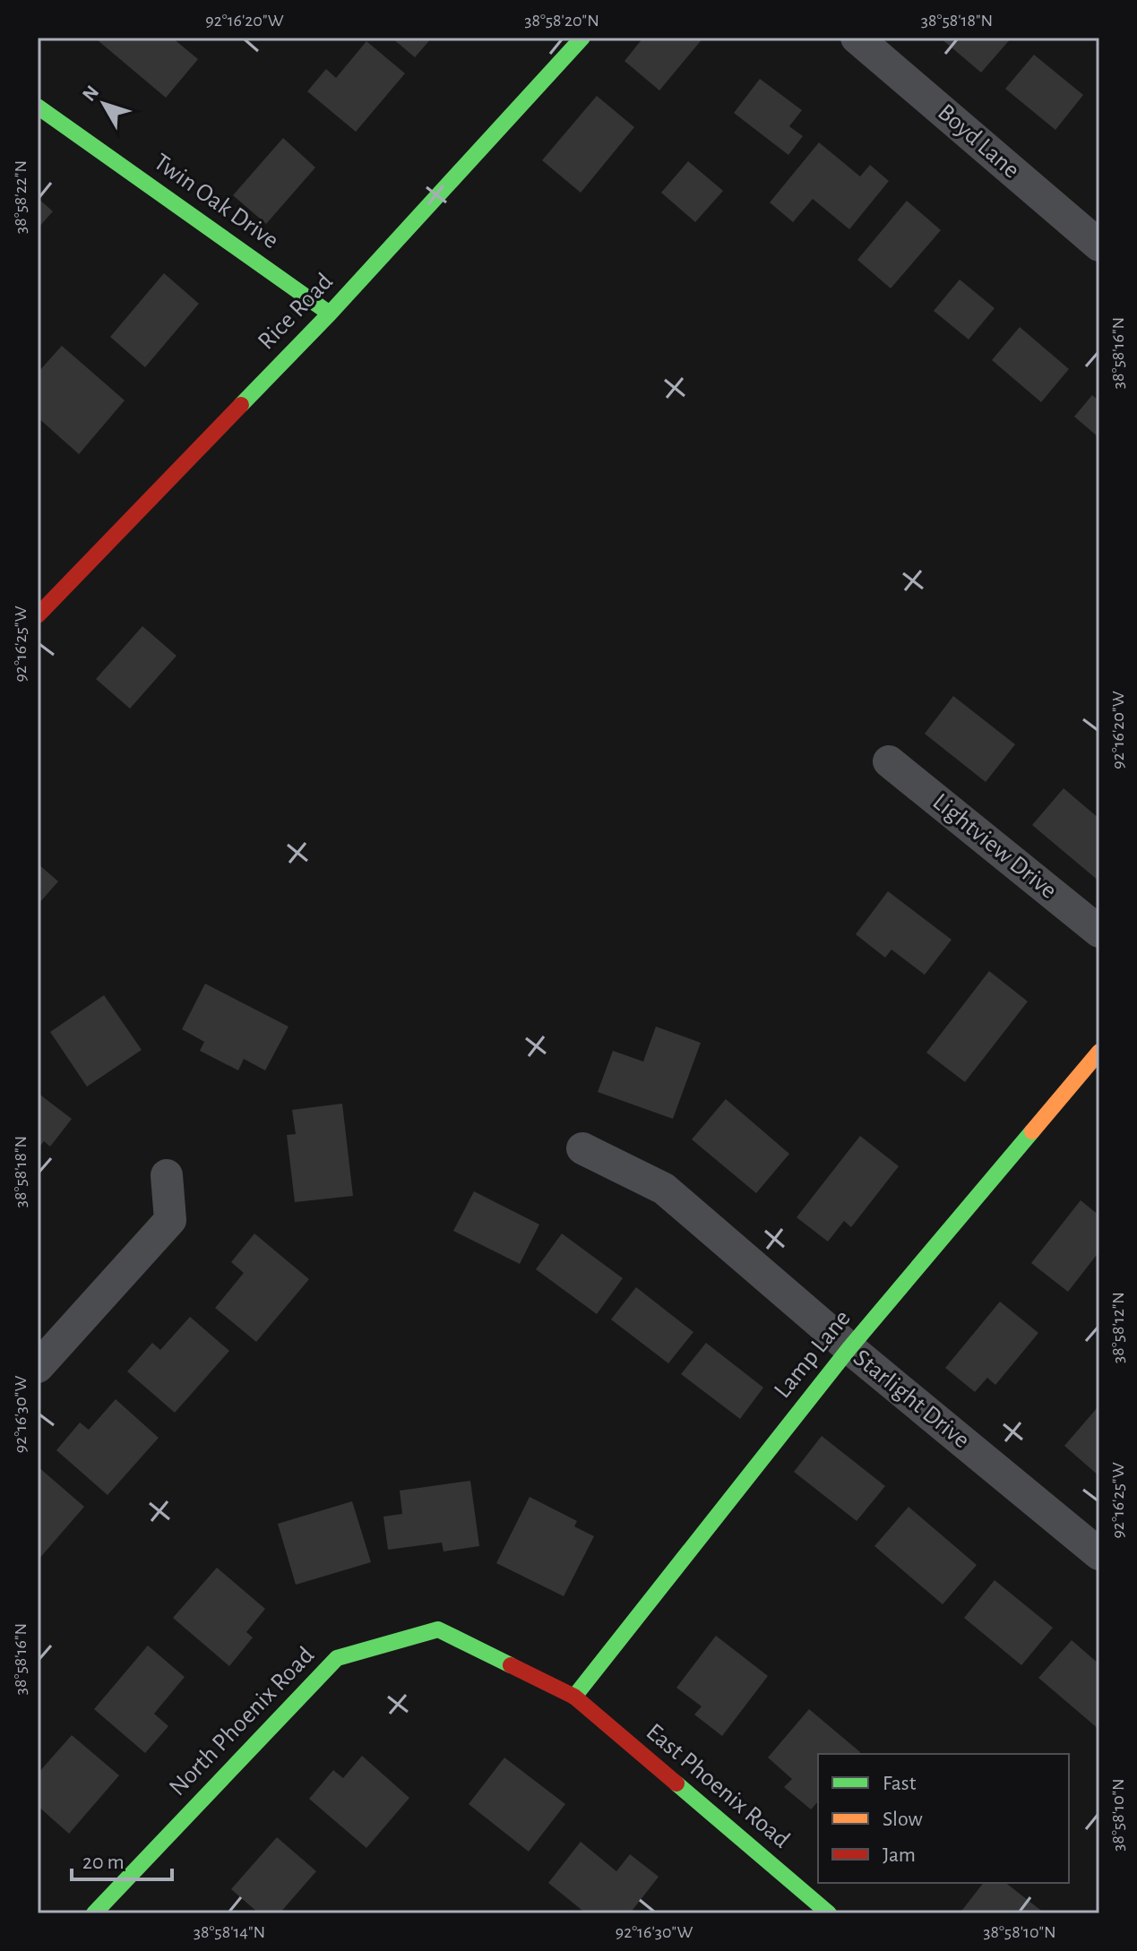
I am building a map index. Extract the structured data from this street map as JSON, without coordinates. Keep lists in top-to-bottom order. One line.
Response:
{"streets":{"street":["Boyd Lane","Twin Oak Drive","Rice Road","Lightview Drive","Lamp Lane","Starlight Drive","North Phoenix Road","East Phoenix Road"]},"crossings":[["Twin Oak Drive","Rice Road"],["Lamp Lane","Starlight Drive"],["Lamp Lane","North Phoenix Road"],["Lamp Lane","East Phoenix Road"],["North Phoenix Road","East Phoenix Road"]],"legend":["Fast","Slow","Jam"],"scale_bar":"20 m","north":"top left","coordinates":["92°16'20\"W","38°58'20\"N","38°58'18\"N","38°58'22\"N","38°58'16\"N","92°16'25\"W","38°58'12\"N","92°16'30\"W","38°58'10\"N","38°58'14\"N"]}
